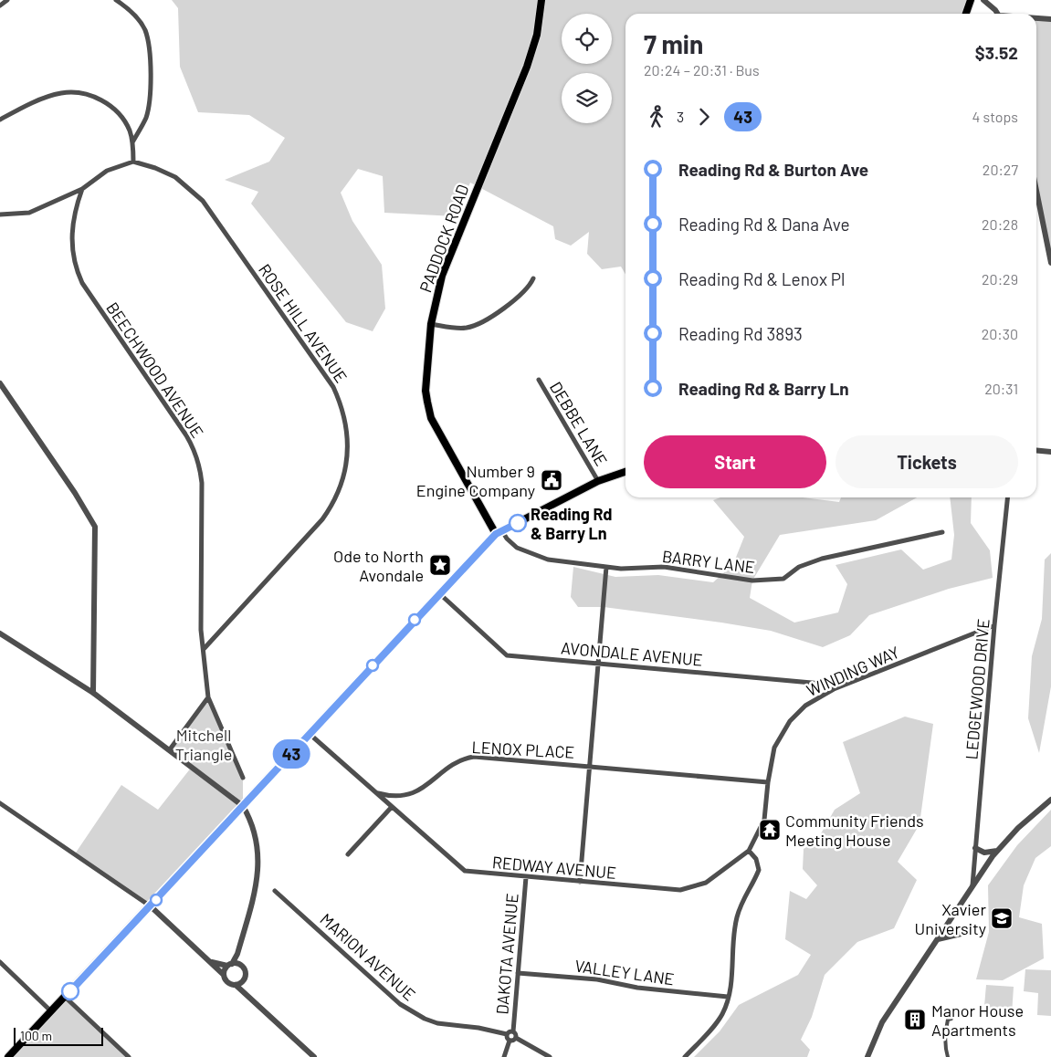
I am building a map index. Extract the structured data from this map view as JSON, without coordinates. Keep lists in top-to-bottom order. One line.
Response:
{"streets":{"main road":["PADDOCK ROAD"],"street":["ROSE HILL AVENUE","BEECHWOOD AVENUE","DEBBE LANE","BARRY LANE","AVONDALE AVENUE","WINDING WAY","LEDGEWOOD DRIVE","LENOX PLACE","REDWAY AVENUE","DAKOTA AVENUE","MARION AVENUE","VALLEY LANE"]},"crossings":[["PADDOCK ROAD","BARRY LANE"],["ROSE HILL AVENUE","BEECHWOOD AVENUE"],["AVONDALE AVENUE","WINDING WAY"],["WINDING WAY","LEDGEWOOD DRIVE"],["WINDING WAY","LENOX PLACE"],["WINDING WAY","REDWAY AVENUE"],["LENOX PLACE","REDWAY AVENUE"],["REDWAY AVENUE","DAKOTA AVENUE"],["DAKOTA AVENUE","VALLEY LANE"]],"parks":["Mitchell Triangle"],"places":{"public building":["Number 9 Engine Company"],"other":["Reading Rd & Barry Ln"],"place":["Ode to North Avondale"],"temple":["Community Friends Meeting House"],"school or university":["Xavier University"],"building":["Manor House Apartments"]},"lines":["bus line 43"],"scale_bar":"100 m","page":{"on_map":"43","heading":["7 min","20:24 – 20:31 · Bus","$3.52"],"legs":["3","43","4 stops"],"list":[{"name":"Reading Rd & Burton Ave","value":"20:27"},{"name":"Reading Rd & Dana Ave","value":"20:28"},{"name":"Reading Rd & Lenox Pl","value":"20:29"},{"name":"Reading Rd 3893","value":"20:30"},{"name":"Reading Rd & Barry Ln","value":"20:31"}],"buttons":["Start","Tickets"],"scale":"100 m"}}
